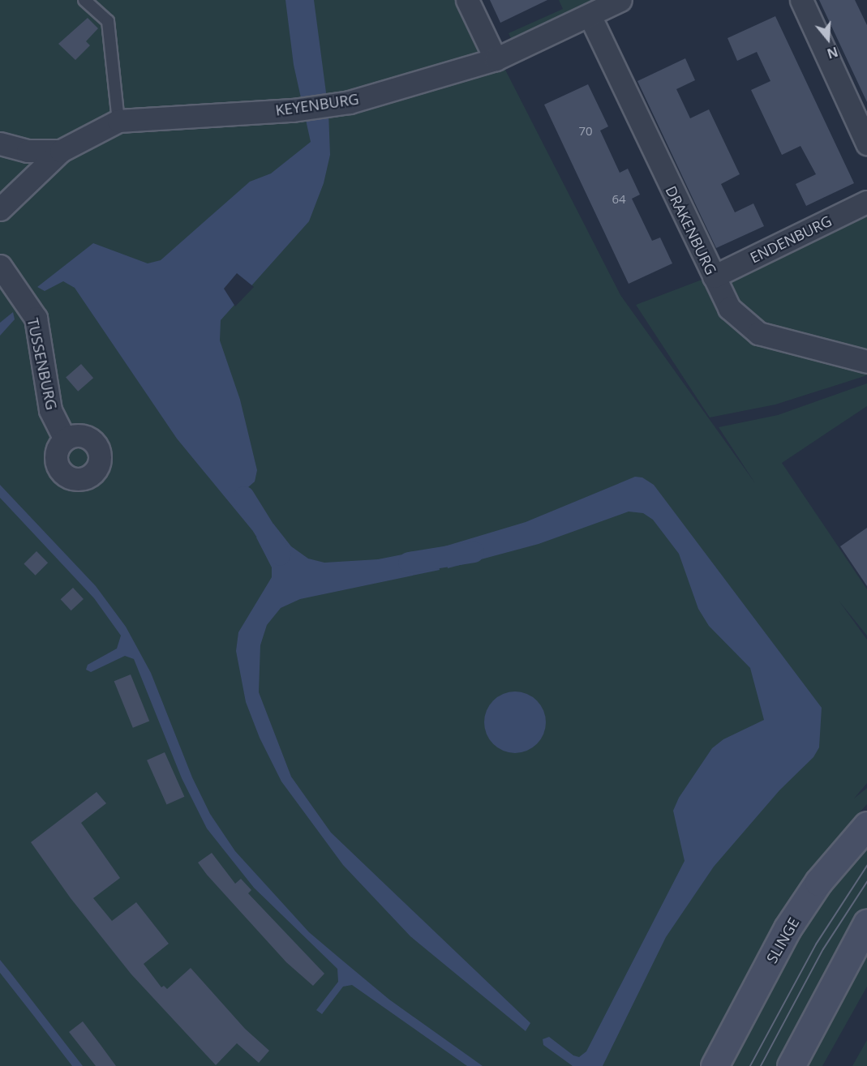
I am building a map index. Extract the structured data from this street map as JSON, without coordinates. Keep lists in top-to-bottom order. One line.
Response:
{"streets":{"main road":["SLINGE"],"street":["KEYENBURG","DRAKENBURG","ENDENBURG","TUSSENBURG"]},"crossings":[["KEYENBURG","DRAKENBURG"],["DRAKENBURG","ENDENBURG"]],"house_numbers":["70","64"],"north":"bottom"}
